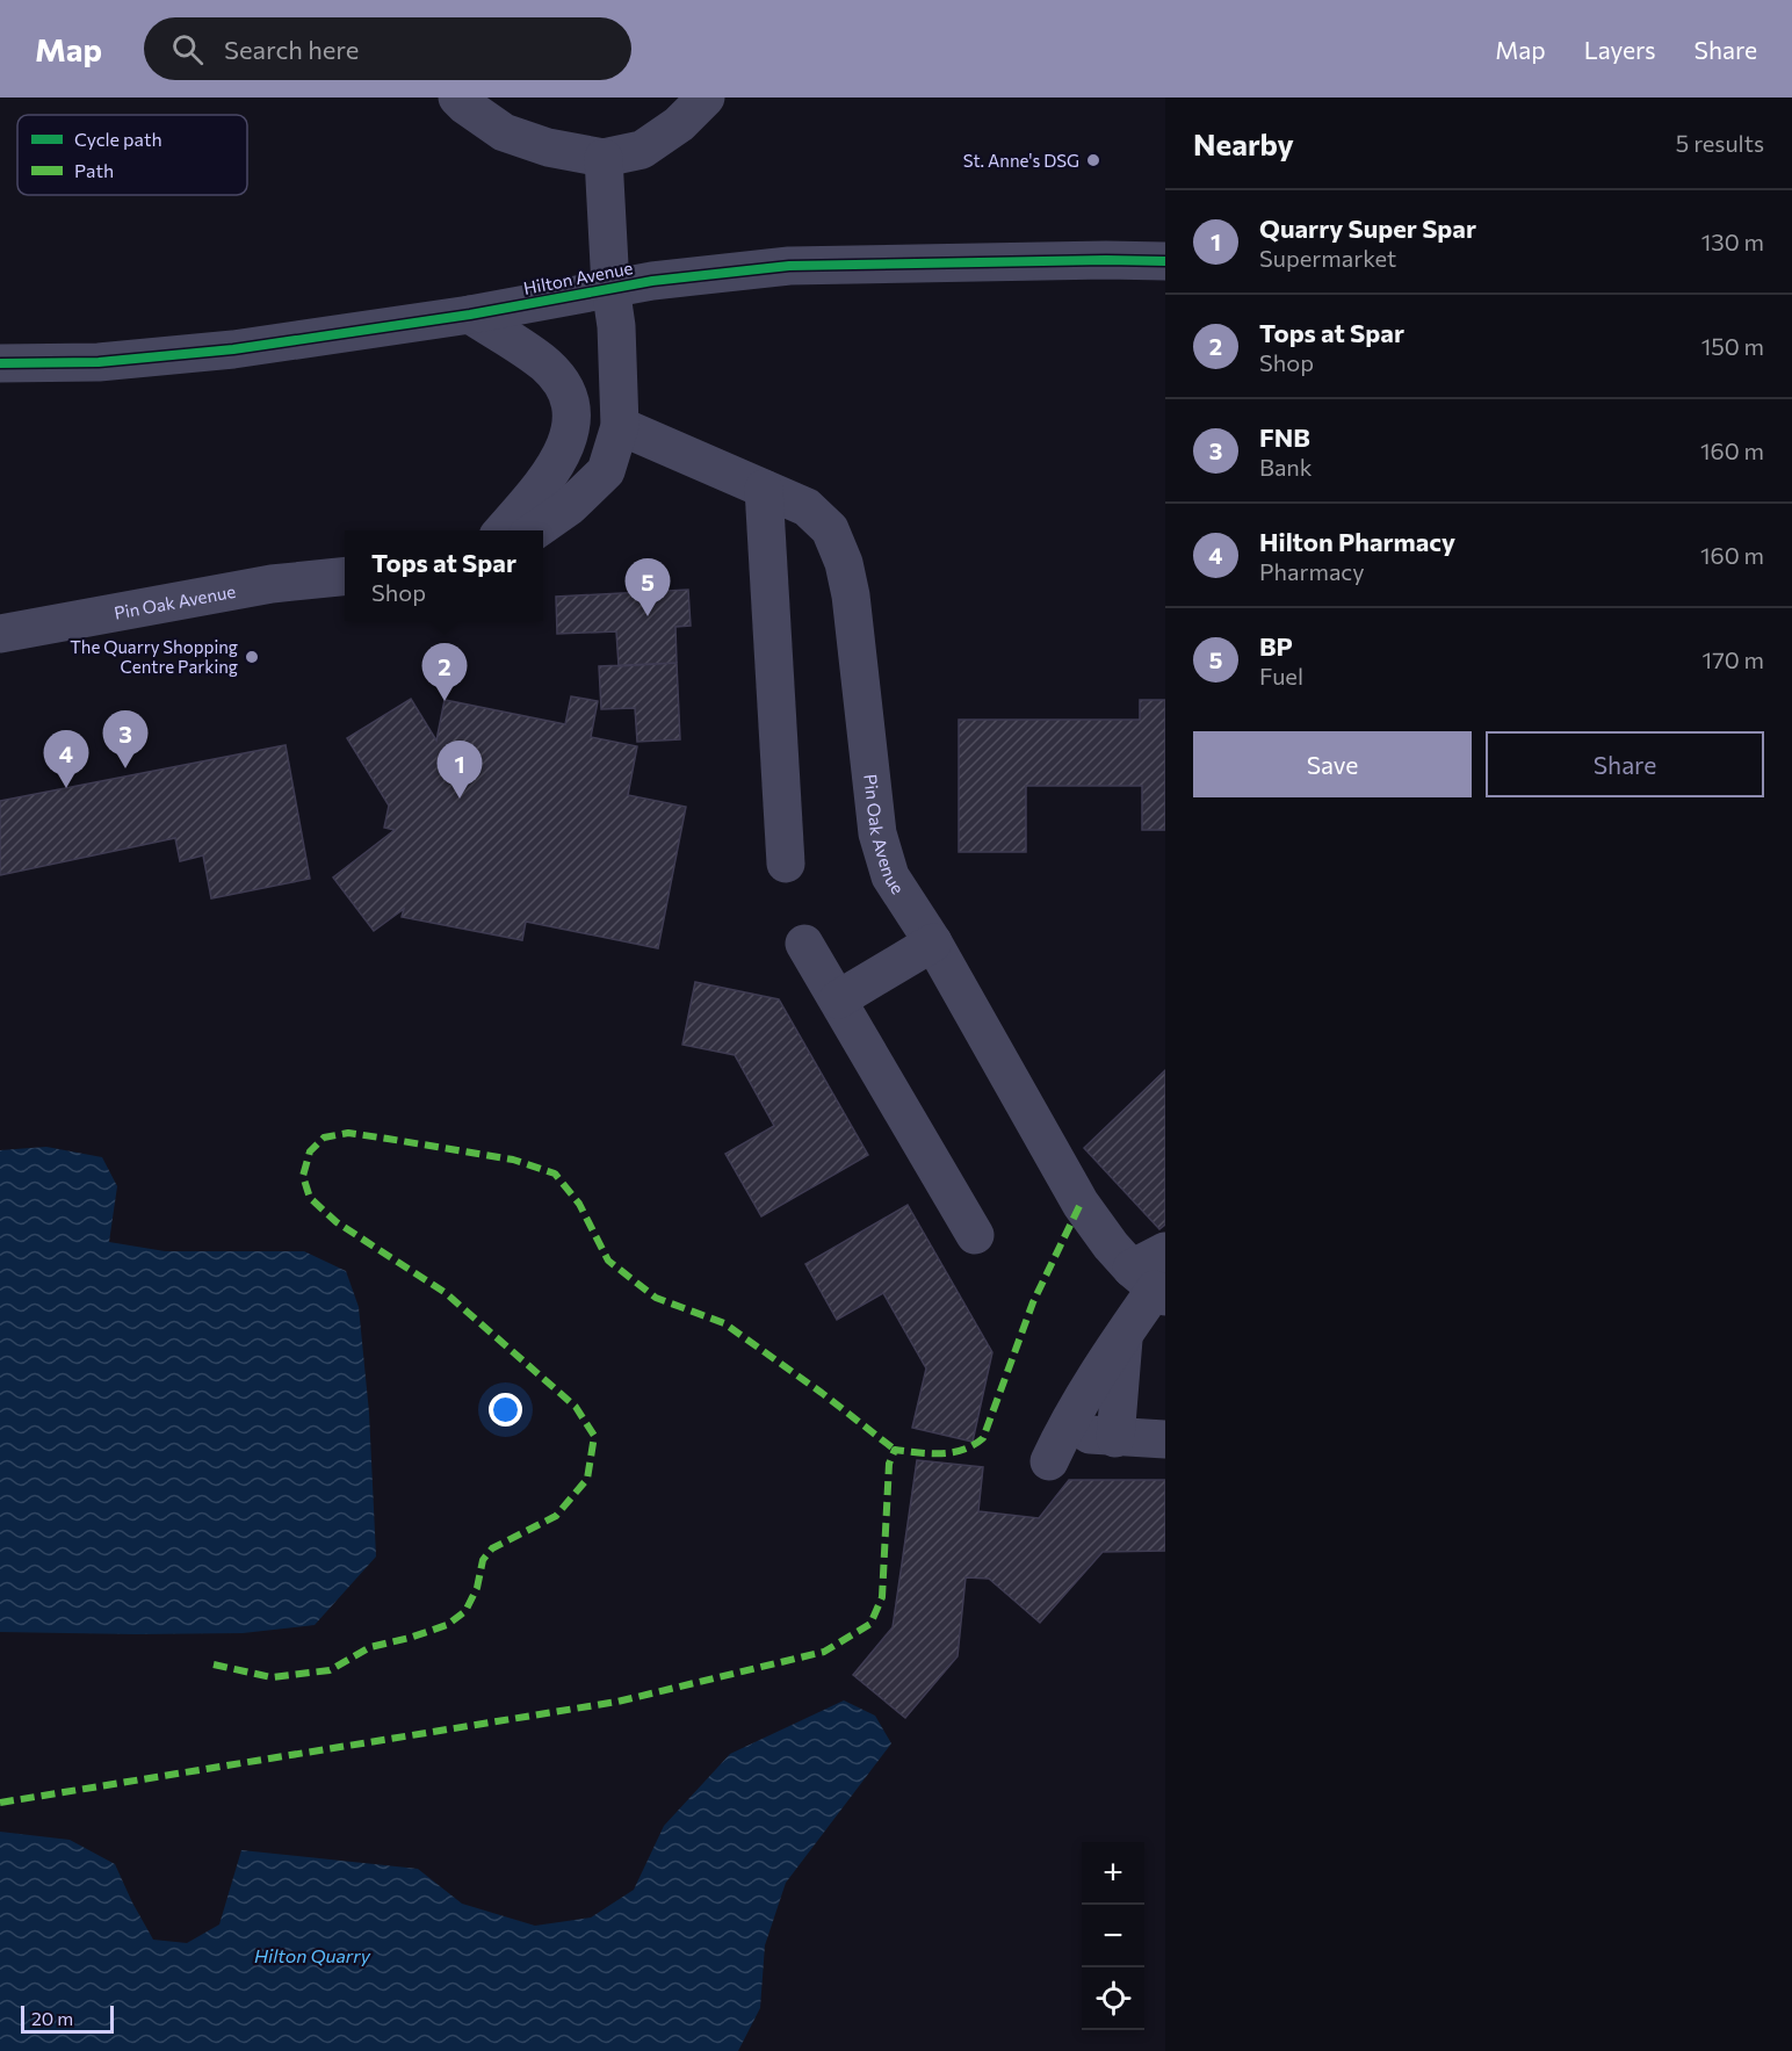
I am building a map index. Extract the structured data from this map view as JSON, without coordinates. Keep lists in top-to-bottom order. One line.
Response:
{"streets":{"street":["Hilton Avenue","Pin Oak Avenue"]},"water":["Hilton Quarry"],"places":["St. Anne's DSG","The Quarry Shopping Centre Parking"],"legend":["Cycle path","Path"],"scale_bar":"20 m","page":{"header":"Map","search":"Search here","nav":["Map","Layers","Share"],"heading":["Nearby","5 results"],"list":[{"mark":"1","name":"Quarry Super Spar","note":"Supermarket","value":"130 m"},{"mark":"2","name":"Tops at Spar","note":"Shop","value":"150 m"},{"mark":"3","name":"FNB","note":"Bank","value":"160 m"},{"mark":"4","name":"Hilton Pharmacy","note":"Pharmacy","value":"160 m"},{"mark":"5","name":"BP","note":"Fuel","value":"170 m"}],"popup":["Tops at Spar","Shop"],"pins":["5","2","3","4","1"],"buttons":["Save","Share"],"map_buttons":["+","−"],"scale":"20 m"}}
